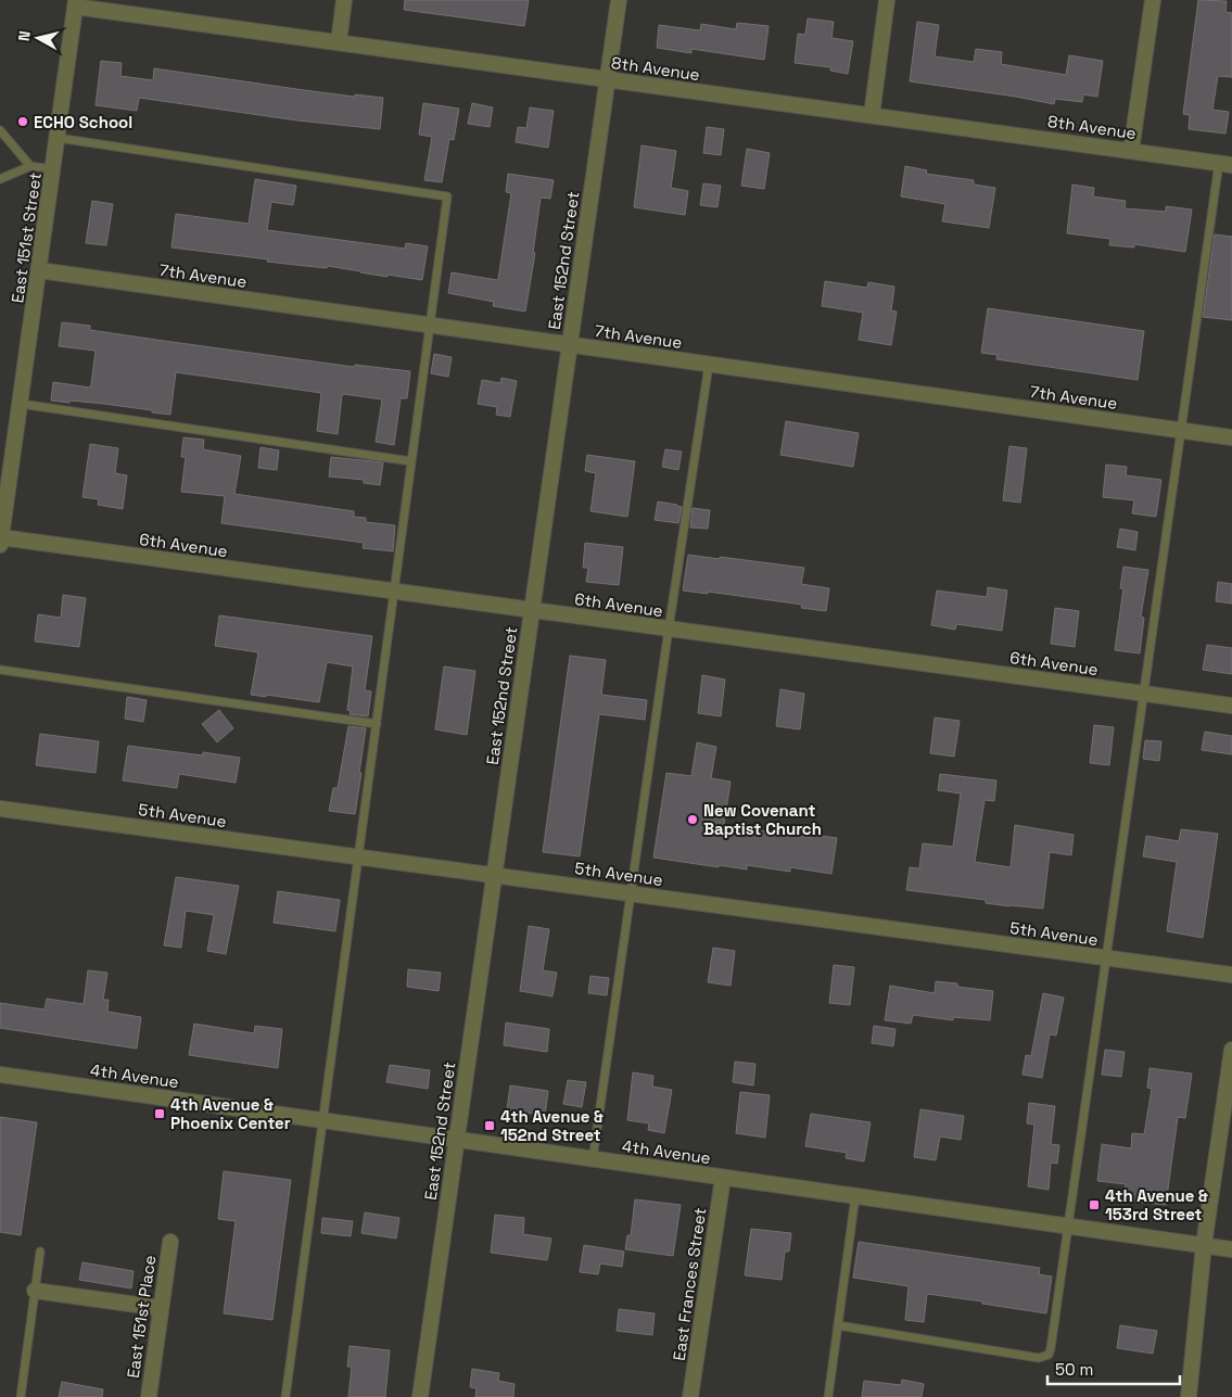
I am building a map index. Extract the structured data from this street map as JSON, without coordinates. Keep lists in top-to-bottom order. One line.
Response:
{"streets":{"street":["8th Avenue","East 151st Street","East 152nd Street","7th Avenue","6th Avenue","5th Avenue","4th Avenue","East Frances Street","East 151st Place"]},"crossings":[["8th Avenue","East 151st Street"],["8th Avenue","East 152nd Street"],["East 151st Street","7th Avenue"],["East 151st Street","6th Avenue"],["East 152nd Street","7th Avenue"],["East 152nd Street","6th Avenue"],["East 152nd Street","5th Avenue"],["East 152nd Street","4th Avenue"],["4th Avenue","East Frances Street"]],"places":{"other":["ECHO School","New Covenant Baptist Church"],"transit":["4th Avenue & Phoenix Center","4th Avenue & 152nd Street","4th Avenue & 153rd Street"]},"scale_bar":"50 m","north":"left"}
